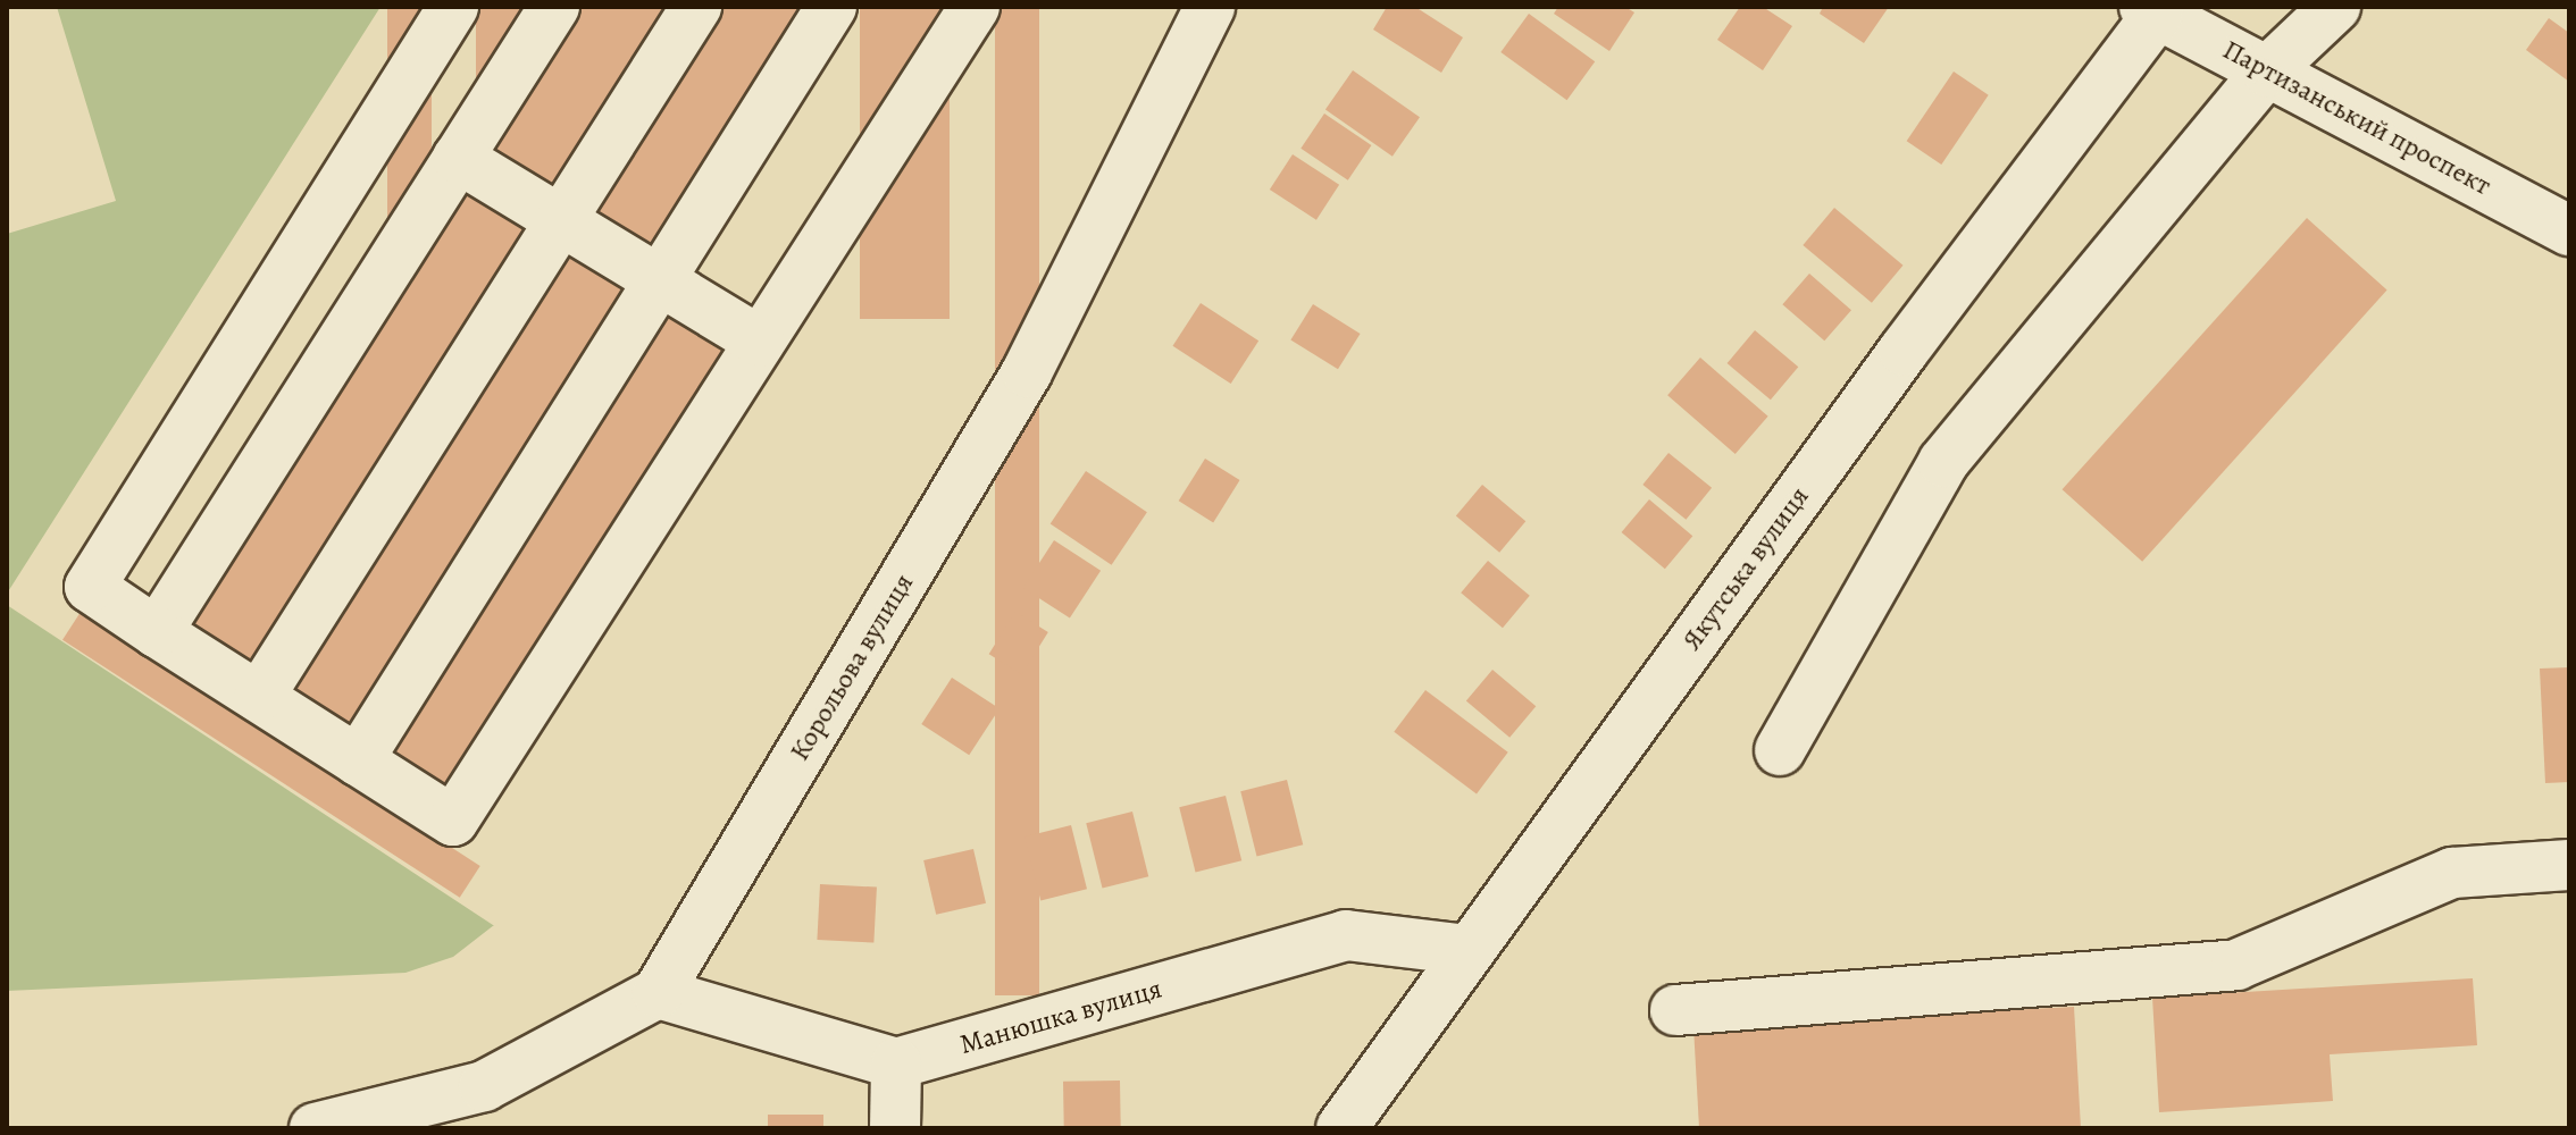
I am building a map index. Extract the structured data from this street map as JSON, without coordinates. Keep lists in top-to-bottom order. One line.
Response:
{"streets":{"street":["Партизанський проспект","Якутська вулиця","Корольова вулиця","Манюшка вулиця"]},"crossings":[["Партизанський проспект","Якутська вулиця"],["Якутська вулиця","Манюшка вулиця"]]}
